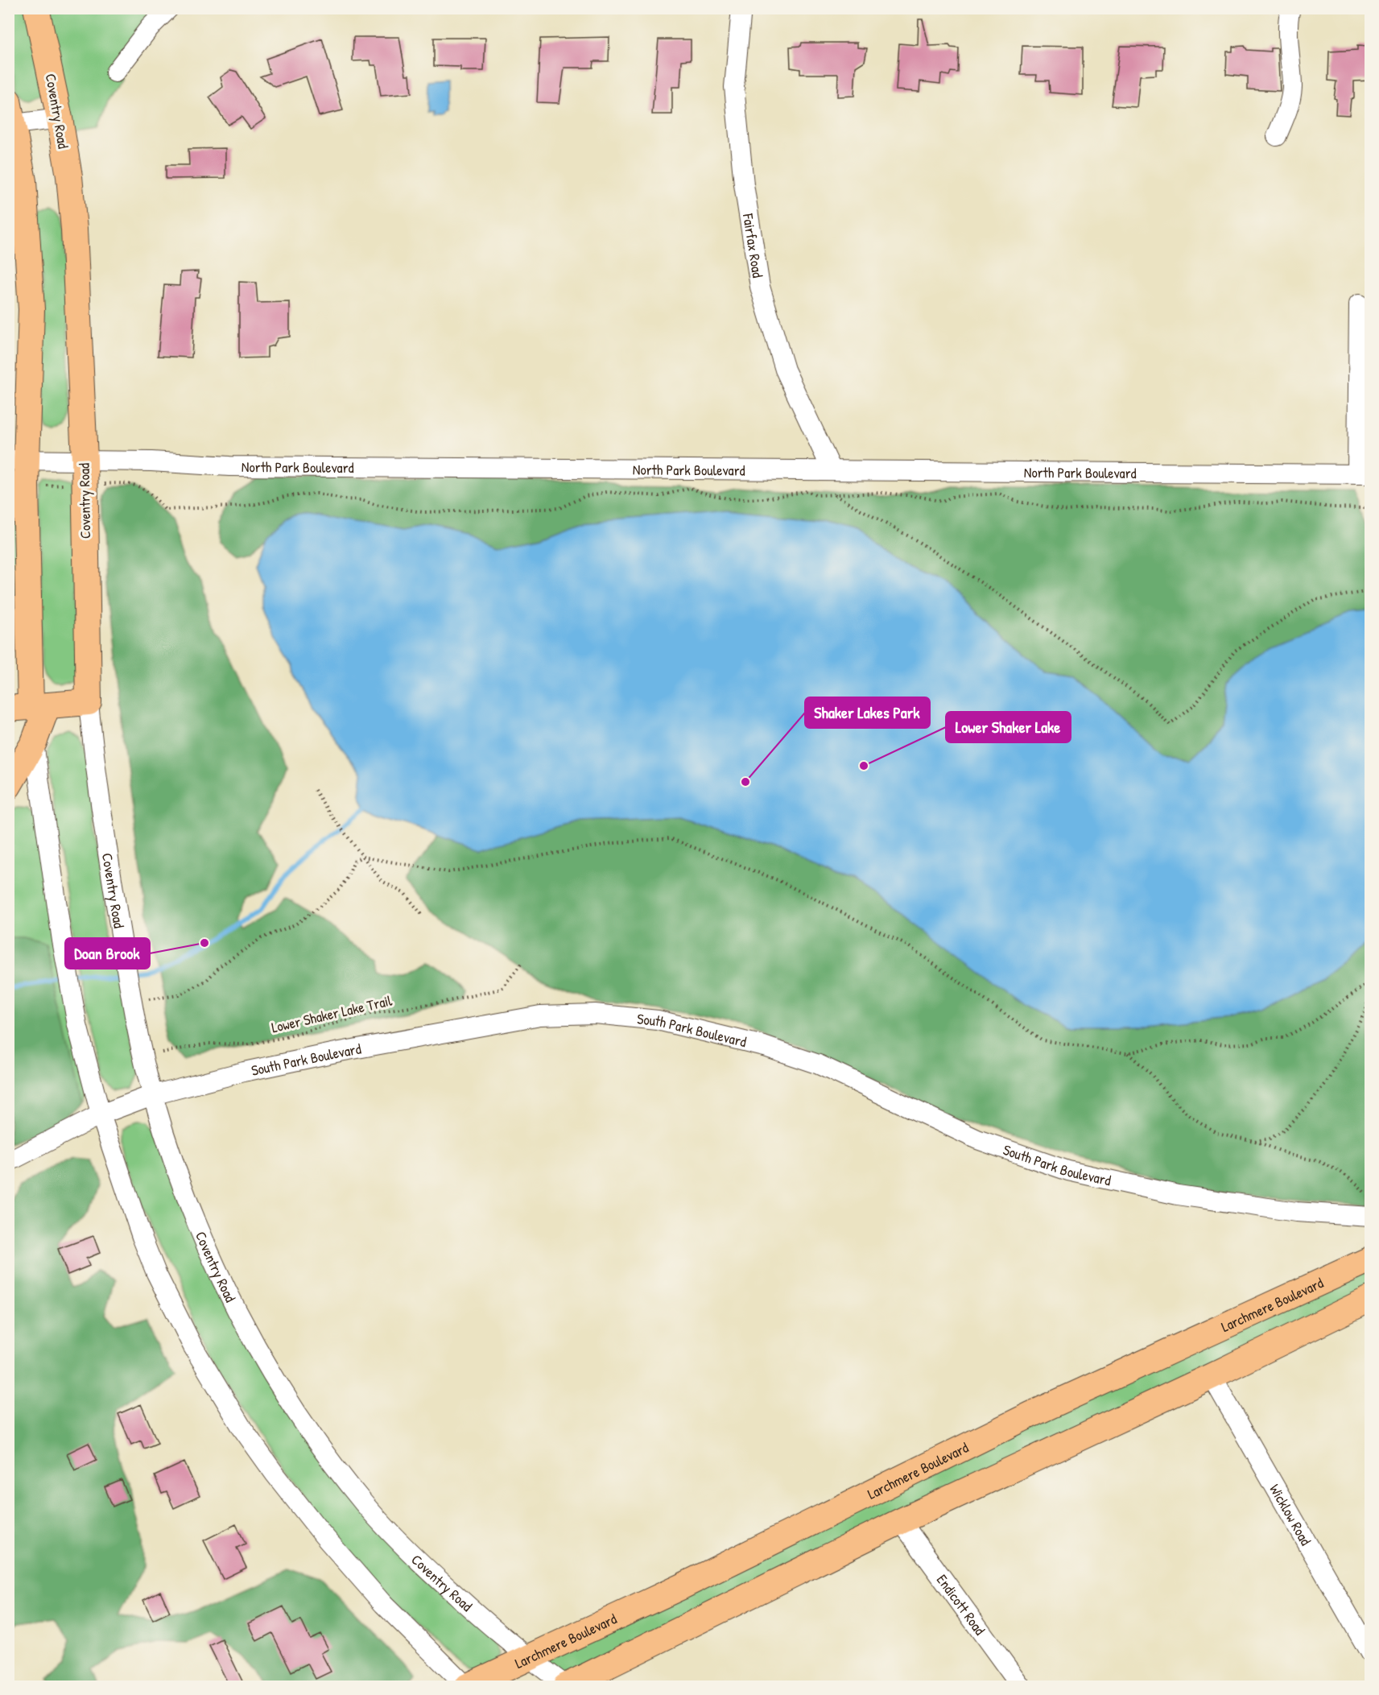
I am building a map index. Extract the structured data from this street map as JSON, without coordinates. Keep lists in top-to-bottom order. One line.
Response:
{"streets":{"main road":["Coventry Road","Larchmere Boulevard"],"street":["Fairfax Road","North Park Boulevard","South Park Boulevard","Wicklow Road","Endicott Road"],"path":["Lower Shaker Lake Trail"]},"crossings":[["Coventry Road","North Park Boulevard"],["Coventry Road","South Park Boulevard"],["Coventry Road","Larchmere Boulevard"],["Fairfax Road","North Park Boulevard"]],"places":["Lower Shaker Lake","Shaker Lakes Park","Doan Brook"]}
